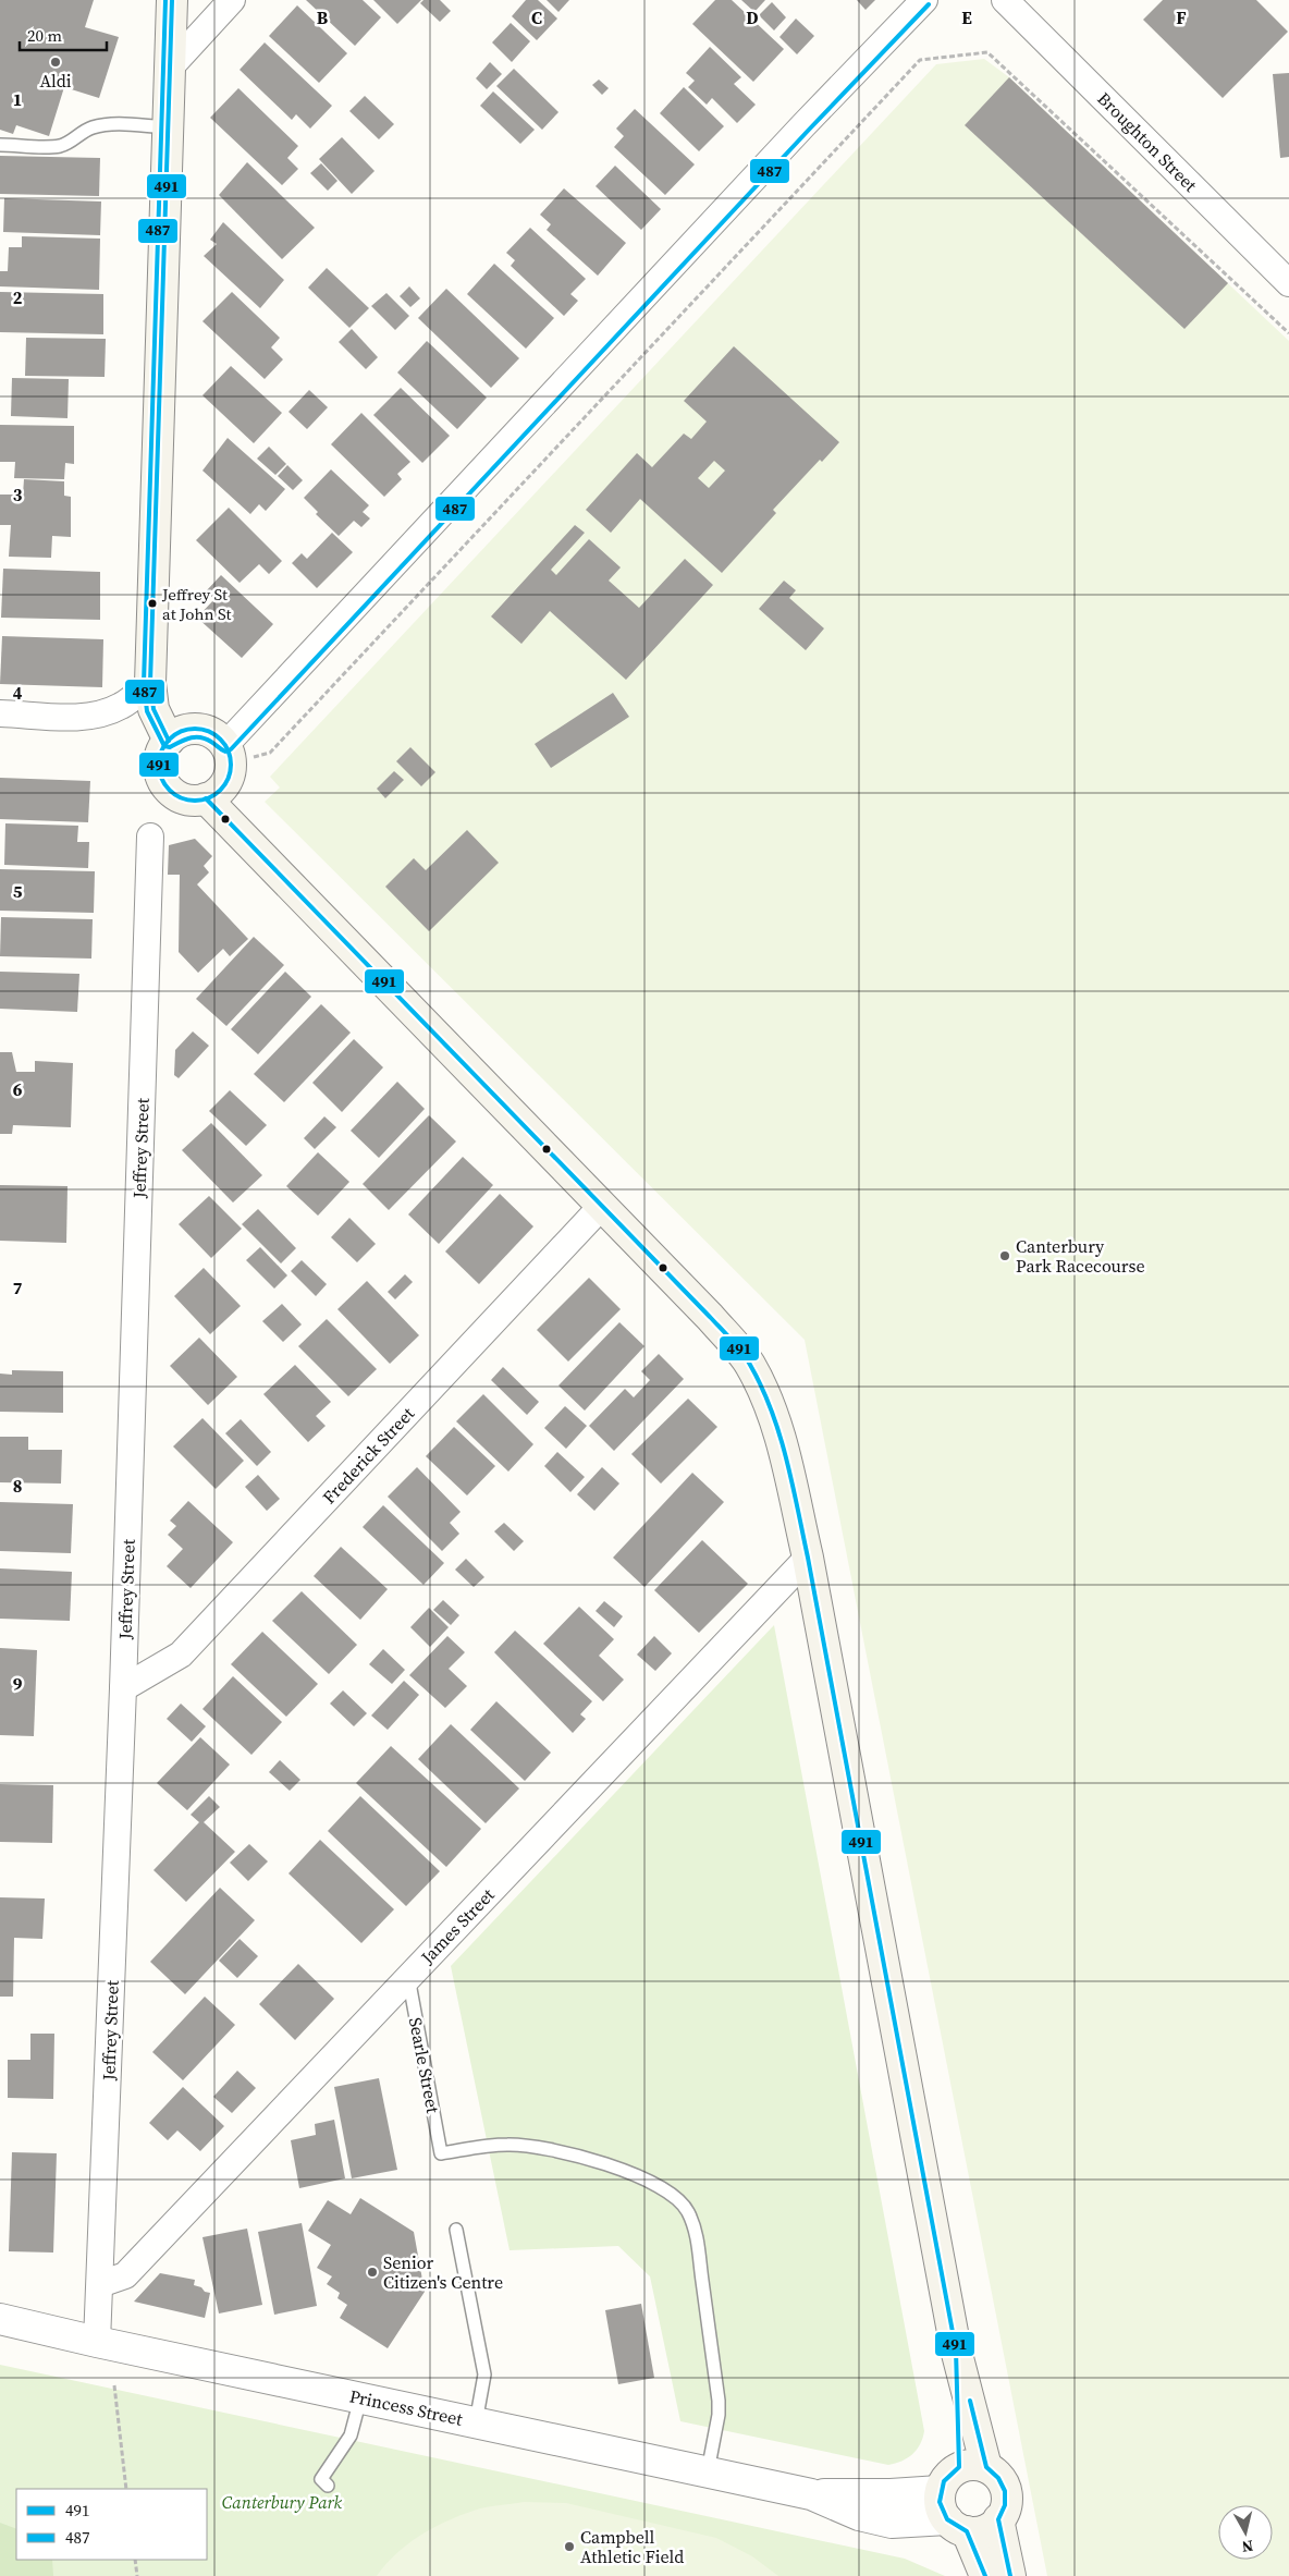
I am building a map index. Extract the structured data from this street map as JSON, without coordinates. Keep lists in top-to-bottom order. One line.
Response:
{"streets":{"street":["Broughton Street","Jeffrey Street","Frederick Street","James Street","Princess Street"],"lane":["Searle Street"]},"crossings":[["Jeffrey Street","Frederick Street"],["Jeffrey Street","James Street"],["Jeffrey Street","Princess Street"],["James Street","Searle Street"],["Searle Street","Princess Street"]],"parks":["Canterbury Park"],"places":["Aldi","Jeffrey St at John St","Canterbury Park Racecourse","Senior Citizen's Centre","Campbell Athletic Field"],"lines":["transit line 491","transit line 487"],"legend":["491","487"],"scale_bar":"20 m","north":"bottom","grid":{"columns":["B","C","D","E","F"],"rows":["1","2","3","4","5","6","7","8","9"]}}
